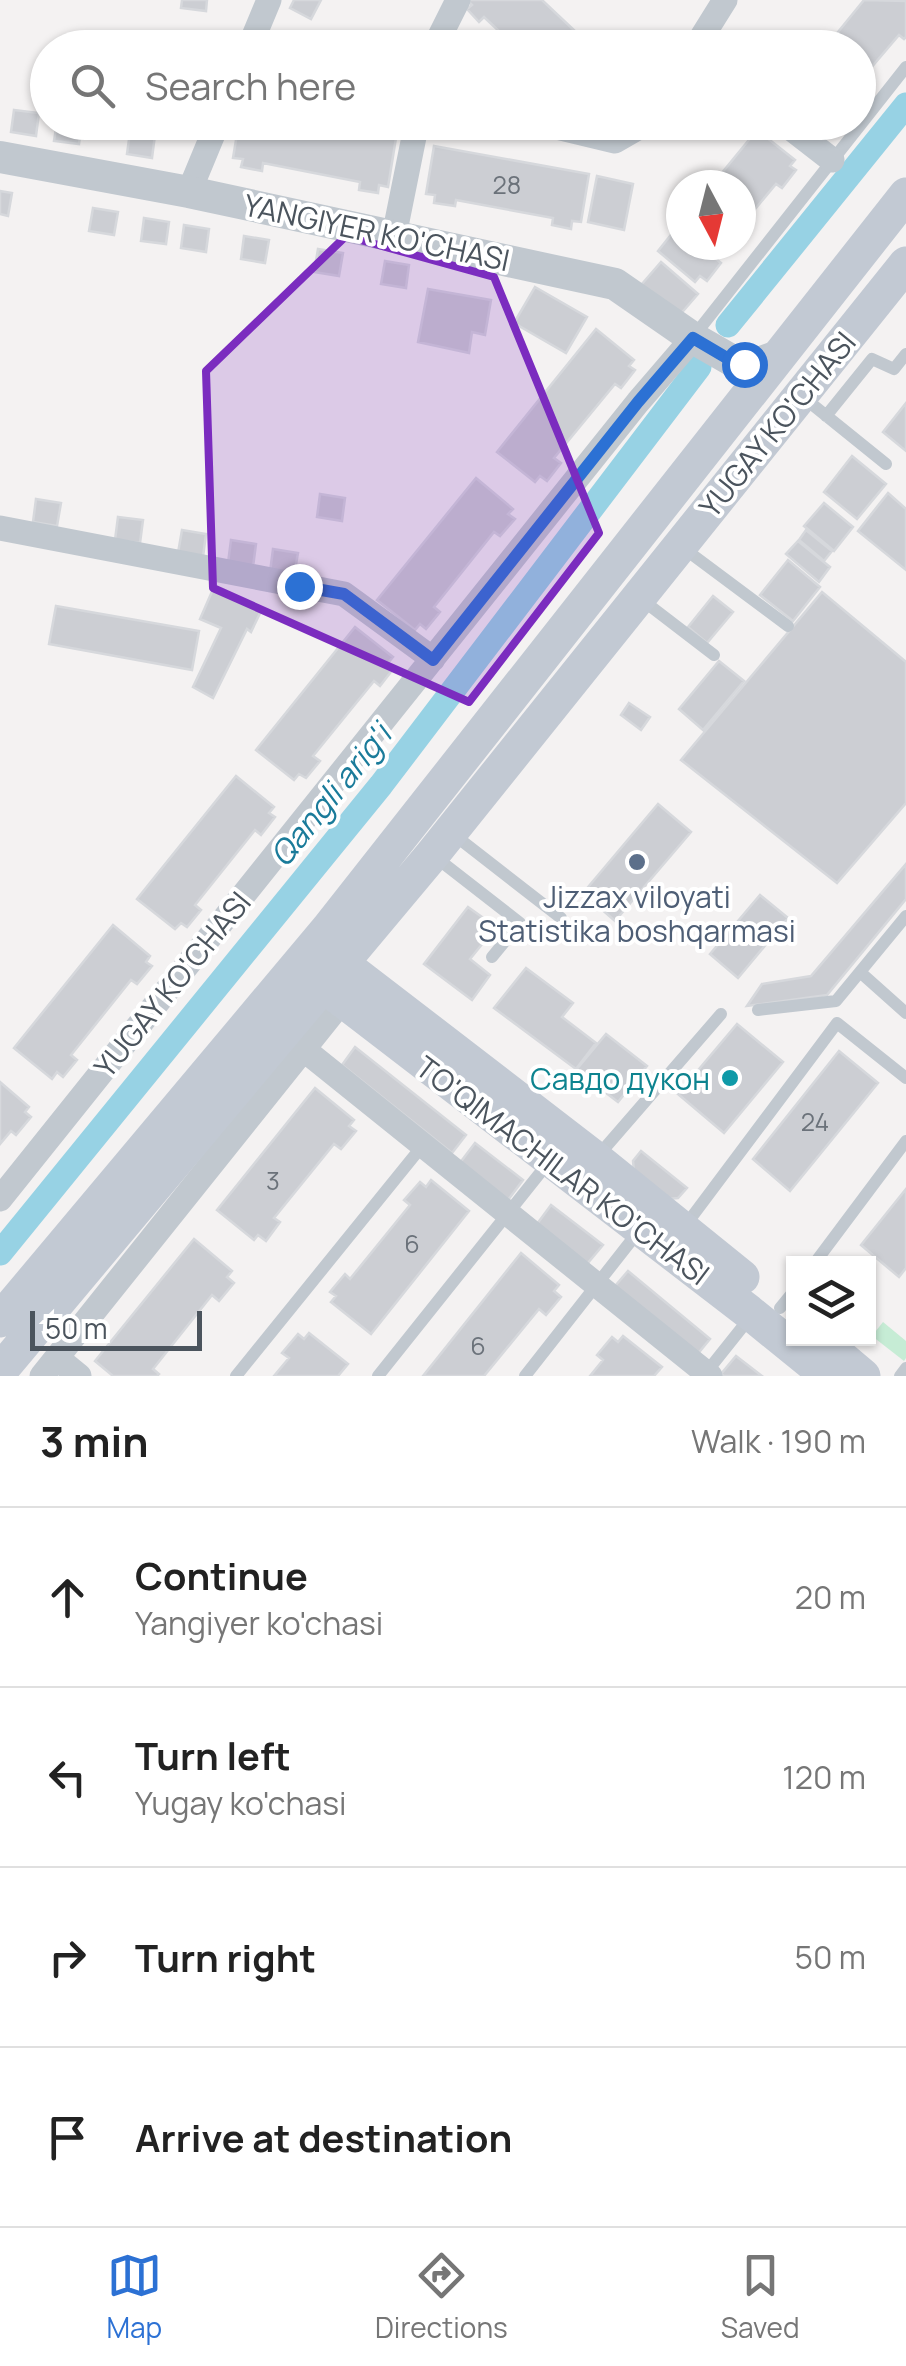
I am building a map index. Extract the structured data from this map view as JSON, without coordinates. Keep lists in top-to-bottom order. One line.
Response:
{"streets":{"main road":["YUGAY KO'CHASI","TO'QIMACHILAR KO'CHASI"],"street":["YANGIYER KO'CHASI"]},"crossings":[["YANGIYER KO'CHASI","YUGAY KO'CHASI"],["YUGAY KO'CHASI","TO'QIMACHILAR KO'CHASI"]],"water":["Qangli arig'i"],"places":["Jizzax viloyati Statistika boshqarmasi","Cавдо дукон"],"house_numbers":["28","24","3","6","6"],"scale_bar":"50 m","north":"bottom","page":{"search":"Search here","scale":"50 m","heading":["3 min","Walk · 190 m"],"list":[["Continue","Yangiyer ko'chasi","20 m"],["Turn left","Yugay ko'chasi","120 m"],["Turn right","50 m"],"Arrive at destination"],"nav":["Map","Directions","Saved"]}}
